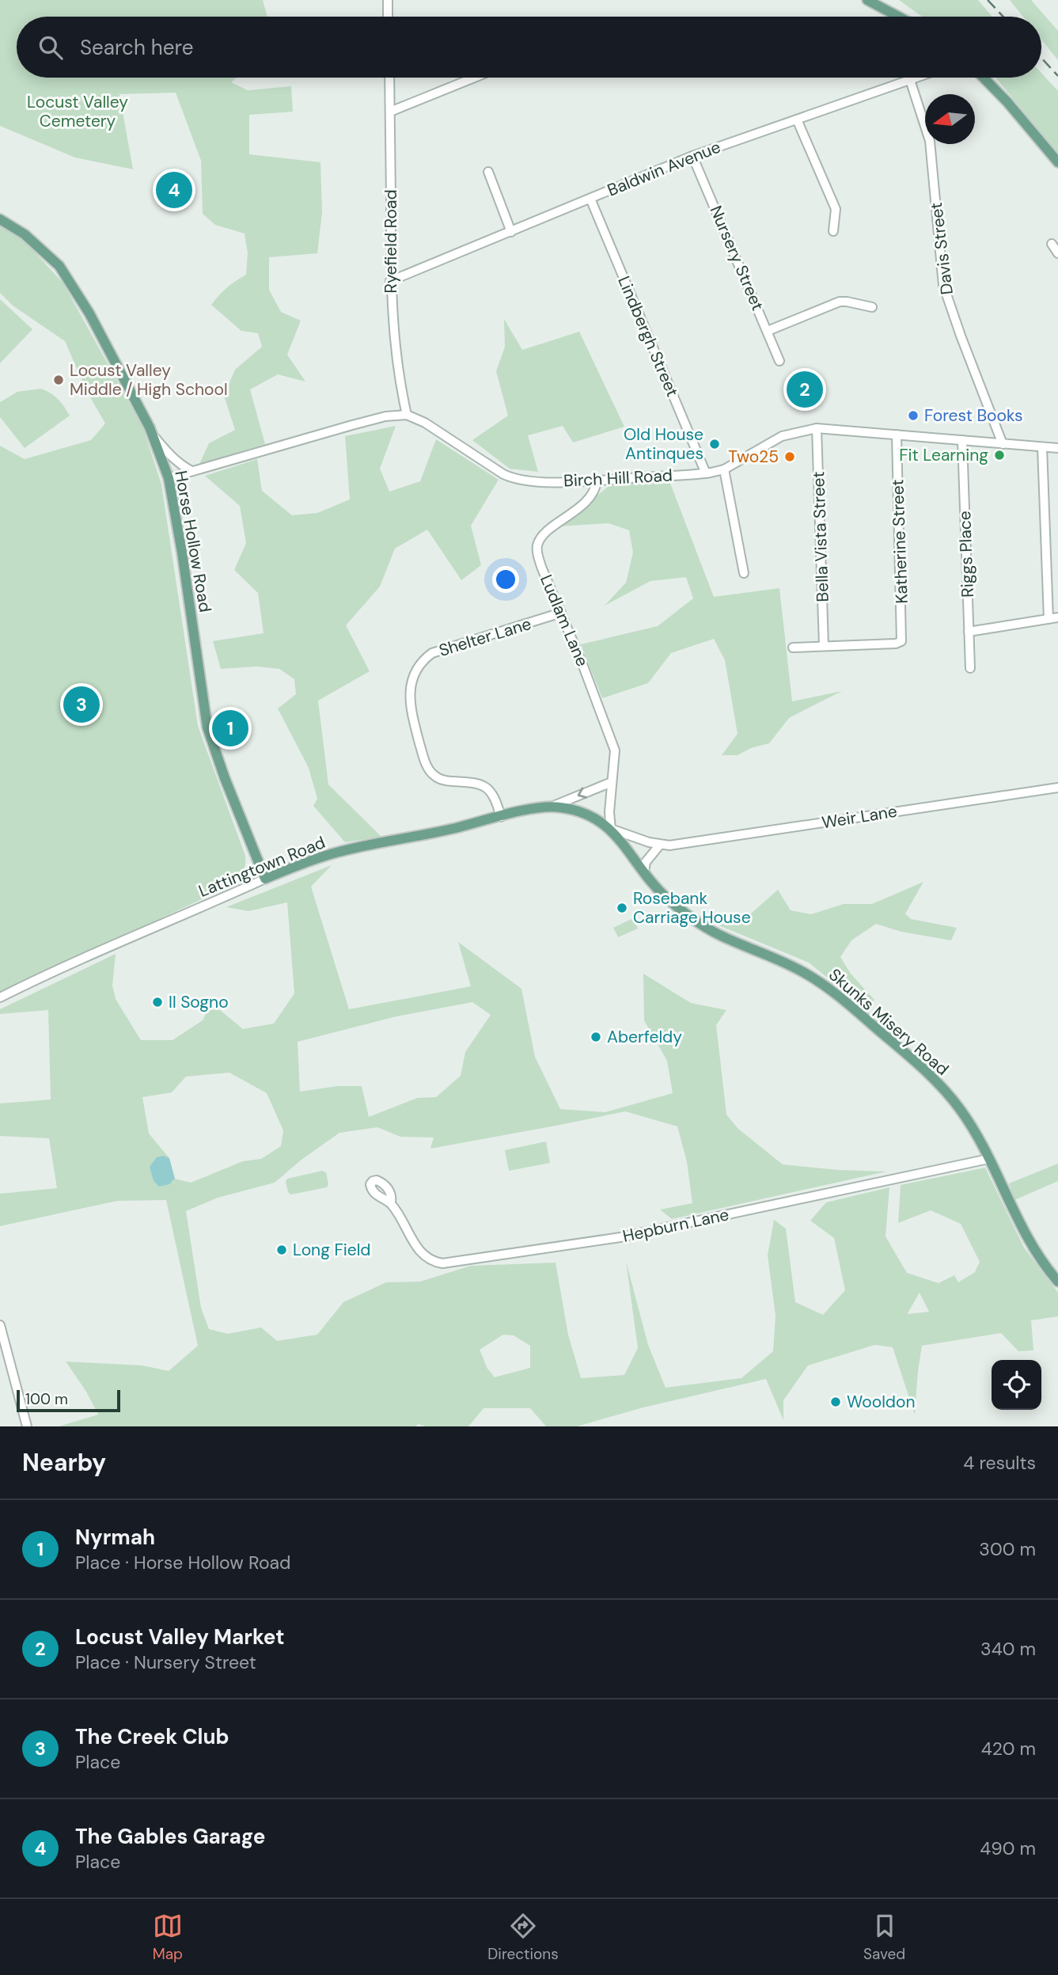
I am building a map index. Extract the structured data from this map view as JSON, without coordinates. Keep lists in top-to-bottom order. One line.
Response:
{"streets":{"main road":["Horse Hollow Road","Lattingtown Road","Skunks Misery Road"],"street":["Baldwin Avenue","Ryefield Road","Davis Street","Nursery Street","Lindbergh Street","Birch Hill Road","Bella Vista Street","Katherine Street","Riggs Place","Ludlam Lane","Shelter Lane","Weir Lane","Hepburn Lane"]},"crossings":[["Baldwin Avenue","Ryefield Road"],["Baldwin Avenue","Davis Street"],["Baldwin Avenue","Nursery Street"],["Baldwin Avenue","Lindbergh Street"],["Ryefield Road","Birch Hill Road"],["Davis Street","Birch Hill Road"],["Lindbergh Street","Birch Hill Road"],["Birch Hill Road","Bella Vista Street"],["Birch Hill Road","Katherine Street"],["Birch Hill Road","Riggs Place"],["Birch Hill Road","Ludlam Lane"],["Bella Vista Street","Katherine Street"],["Horse Hollow Road","Lattingtown Road"],["Ludlam Lane","Shelter Lane"],["Ludlam Lane","Weir Lane"],["Ludlam Lane","Lattingtown Road"],["Ludlam Lane","Skunks Misery Road"],["Shelter Lane","Lattingtown Road"],["Weir Lane","Lattingtown Road"],["Weir Lane","Skunks Misery Road"],["Lattingtown Road","Skunks Misery Road"],["Skunks Misery Road","Hepburn Lane"]],"parks":["Locust Valley Cemetery"],"places":["Locust Valley Middle / High School","Forest Books","Old House Antinques","Fit Learning","Two25","Rosebank Carriage House","Il Sogno","Aberfeldy","Long Field","Wooldon"],"scale_bar":"100 m","north":"left","page":{"search":"Search here","pins":["4","2","3","1"],"scale":"100 m","heading":["Nearby","4 results"],"list":[{"mark":"1","name":"Nyrmah","note":"Place · Horse Hollow Road","value":"300 m"},{"mark":"2","name":"Locust Valley Market","note":"Place · Nursery Street","value":"340 m"},{"mark":"3","name":"The Creek Club","note":"Place","value":"420 m"},{"mark":"4","name":"The Gables Garage","note":"Place","value":"490 m"}],"nav":["Map","Directions","Saved"]}}
